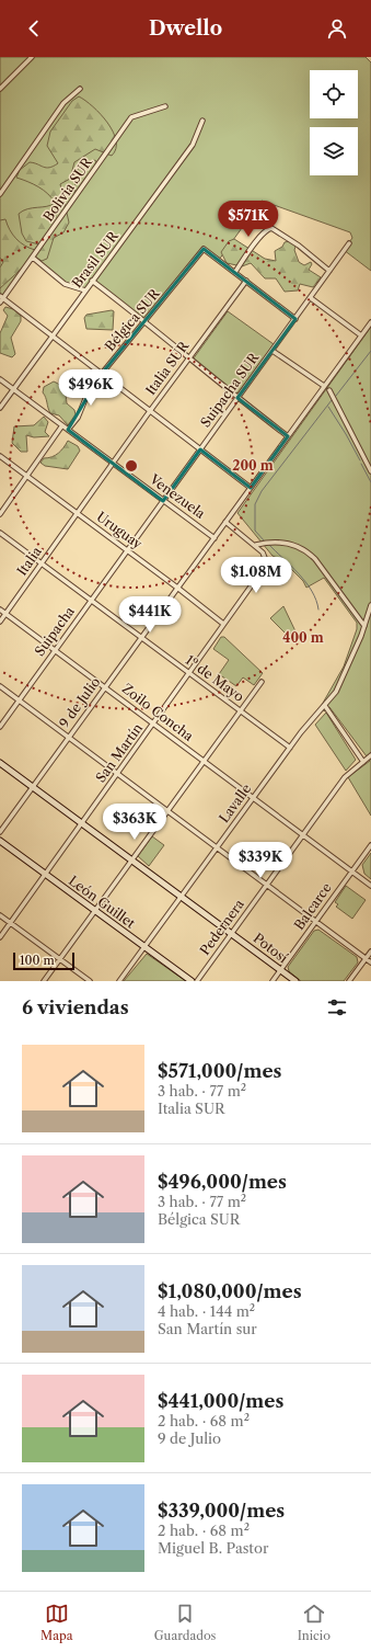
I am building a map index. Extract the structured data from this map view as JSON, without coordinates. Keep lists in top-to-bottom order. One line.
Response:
{"streets":{"main road":["León Guillet","Potosí"],"street":["Bolivia SUR","Brasil SUR","Bélgica SUR","Italia SUR","Suipacha SUR","Venezuela","Uruguay","Italia","Suipacha","1º de Mayo","9 de Julio","Zoilo Concha","San Martín","Lavalle","Balcarce","Pedernera"]},"crossings":[["Brasil SUR","Venezuela"],["Bélgica SUR","Venezuela"],["Italia SUR","Venezuela"],["Italia SUR","Uruguay"],["Italia SUR","Italia"],["Suipacha SUR","Venezuela"],["Suipacha SUR","Uruguay"],["Suipacha SUR","Suipacha"],["Venezuela","9 de Julio"],["Uruguay","Italia"],["Uruguay","Suipacha"],["Uruguay","9 de Julio"],["Uruguay","San Martín"],["Italia","1º de Mayo"],["Italia","Zoilo Concha"],["Suipacha","1º de Mayo"],["Suipacha","Zoilo Concha"],["1º de Mayo","9 de Julio"],["1º de Mayo","San Martín"],["1º de Mayo","Lavalle"],["9 de Julio","Zoilo Concha"],["9 de Julio","Potosí"],["Zoilo Concha","San Martín"],["Zoilo Concha","Lavalle"],["Zoilo Concha","Balcarce"],["Zoilo Concha","Pedernera"],["San Martín","León Guillet"],["San Martín","Potosí"],["Lavalle","León Guillet"],["Lavalle","Potosí"],["Balcarce","Potosí"],["Pedernera","Potosí"]],"scale_bar":"100 m","page":{"header":"Dwello","price":["$571K","$496K","$1.08M","$441K","$363K","$339K"],"scale":"100 m","heading":"6 viviendas","list":[{"name":"$571,000/mes","note":"3 hab. · 77 m² · Italia SUR"},{"name":"$496,000/mes","note":"3 hab. · 77 m² · Bélgica SUR"},{"name":"$1,080,000/mes","note":"4 hab. · 144 m² · San Martín sur"},{"name":"$441,000/mes","note":"2 hab. · 68 m² · 9 de Julio"},{"name":"$339,000/mes","note":"2 hab. · 68 m² · Miguel B. Pastor"}],"tabs":["Mapa","Guardados","Inicio"]},"rings":["200 m","400 m"]}
